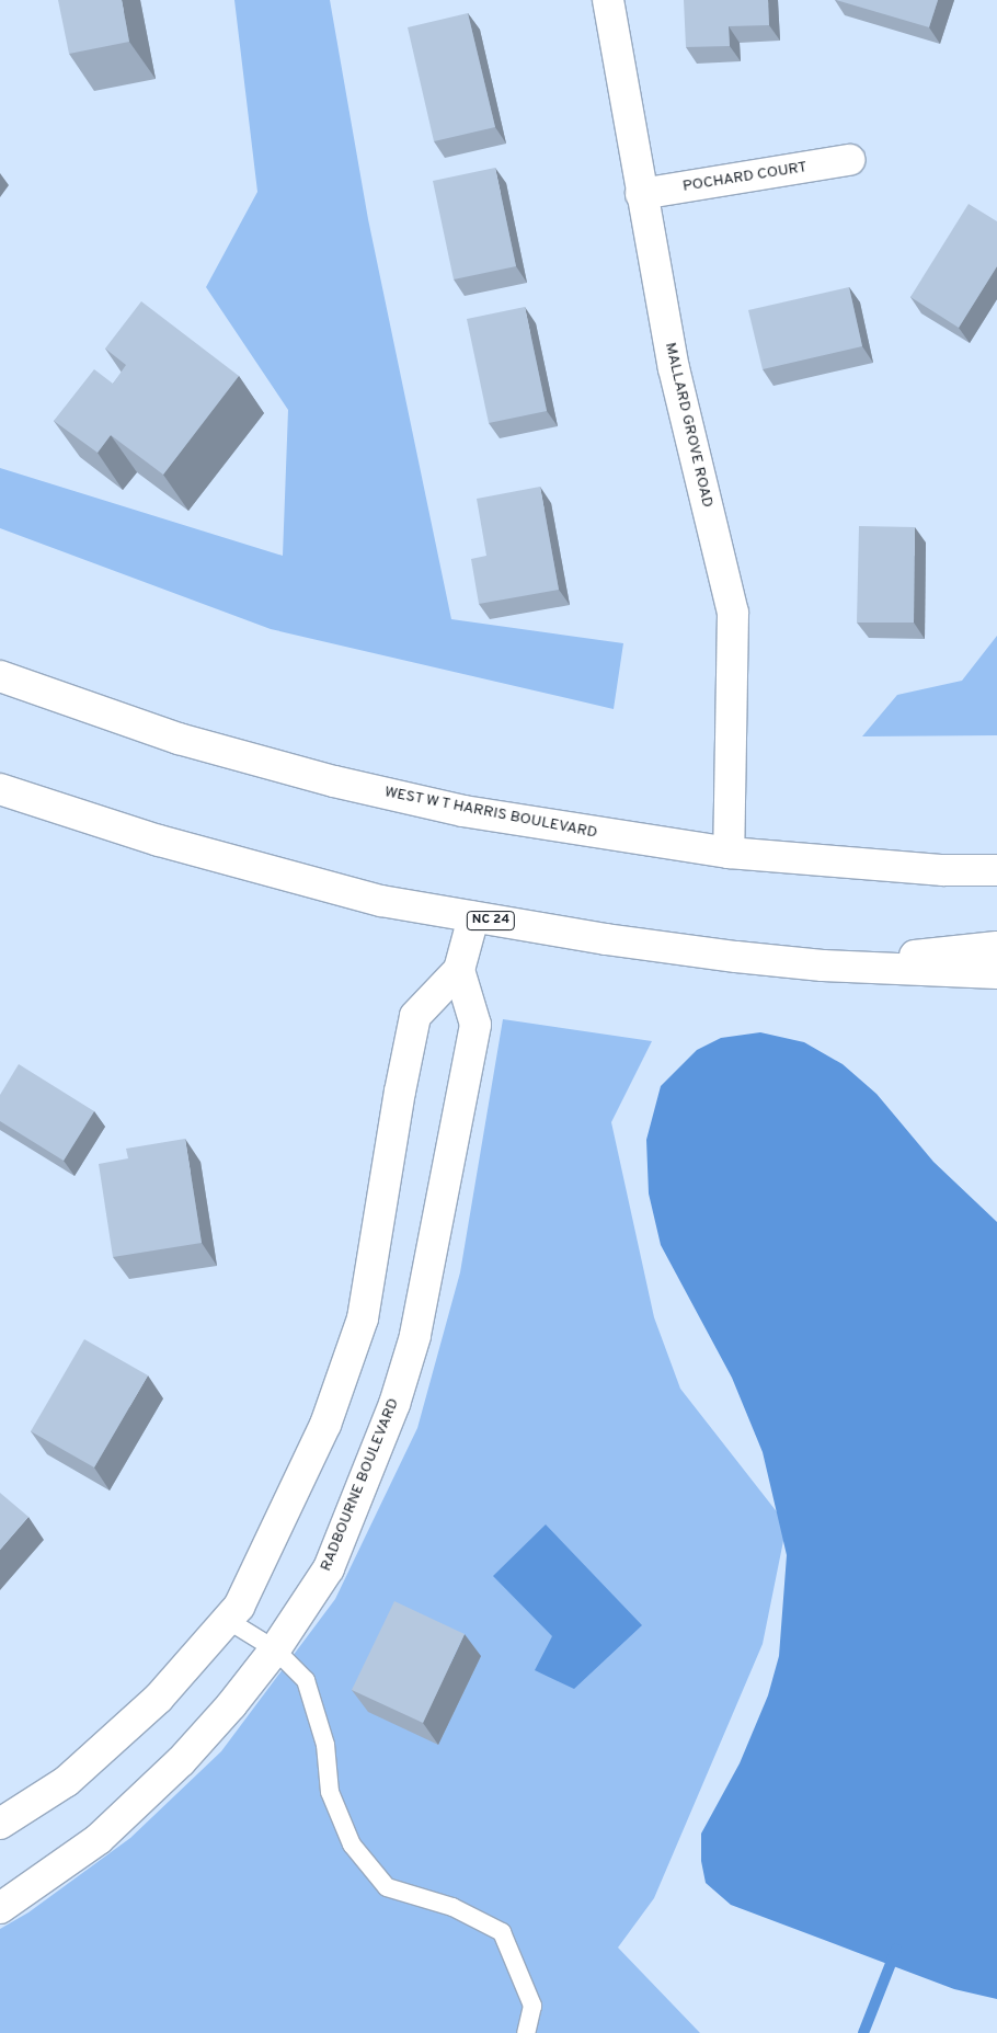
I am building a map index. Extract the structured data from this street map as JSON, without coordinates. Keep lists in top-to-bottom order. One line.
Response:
{"streets":{"street":["POCHARD COURT","MALLARD GROVE ROAD","WEST W T HARRIS BOULEVARD","NC 24","RADBOURNE BOULEVARD"]},"crossings":[["POCHARD COURT","MALLARD GROVE ROAD"],["MALLARD GROVE ROAD","WEST W T HARRIS BOULEVARD"]]}
